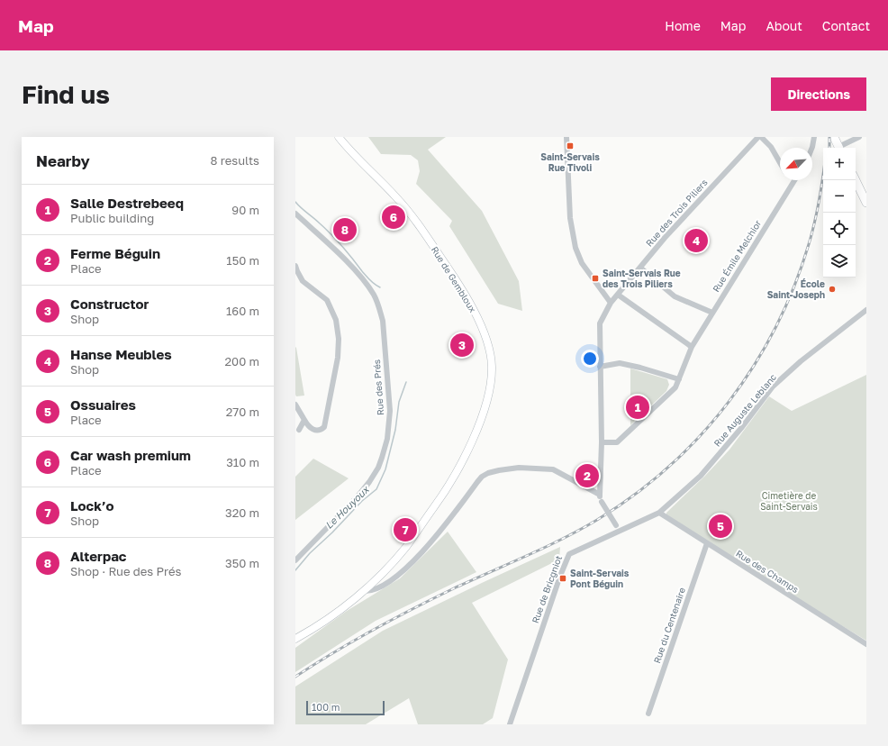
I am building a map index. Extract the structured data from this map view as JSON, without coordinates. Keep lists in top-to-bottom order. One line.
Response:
{"streets":{"main road":["Rue de Gembloux"],"street":["Rue des Trois Piliers","Rue Émile Melchior","Rue des Prés","Rue Auguste Leblanc","Rue des Champs","Rue de Bricgniot","Rue du Centenaire"]},"crossings":[["Rue des Trois Piliers","Rue Émile Melchior"],["Rue des Trois Piliers","Rue de Bricgniot"],["Rue Auguste Leblanc","Rue des Champs"],["Rue Auguste Leblanc","Rue de Bricgniot"],["Rue des Champs","Rue de Bricgniot"],["Rue des Champs","Rue du Centenaire"]],"water":["Le Houyoux"],"parks":["Cimetière de Saint-Servais"],"places":{"transit":["Saint-Servais Rue Tivoli","Saint-Servais Rue des Trois Piliers","Saint-Servais Pont Béguin"],"other":["École Saint-Joseph"]},"scale_bar":"100 m","north":"bottom left","page":{"header":"Map","nav":["Home","Map","About","Contact"],"buttons":"Directions","title":"Find us","heading":["Nearby","8 results"],"map_buttons":["+","−"],"list":[{"mark":"1","name":"Salle Destrebeeq","note":"Public building","value":"90 m"},{"mark":"2","name":"Ferme Béguin","note":"Place","value":"150 m"},{"mark":"3","name":"Constructor","note":"Shop","value":"160 m"},{"mark":"4","name":"Hanse Meubles","note":"Shop","value":"200 m"},{"mark":"5","name":"Ossuaires","note":"Place","value":"270 m"},{"mark":"6","name":"Car wash premium","note":"Place","value":"310 m"},{"mark":"7","name":"Lock’o","note":"Shop","value":"320 m"},{"mark":"8","name":"Alterpac","note":"Shop · Rue des Prés","value":"350 m"}],"pins":["6","8","4","3","1","2","5","7"],"scale":"100 m"}}
